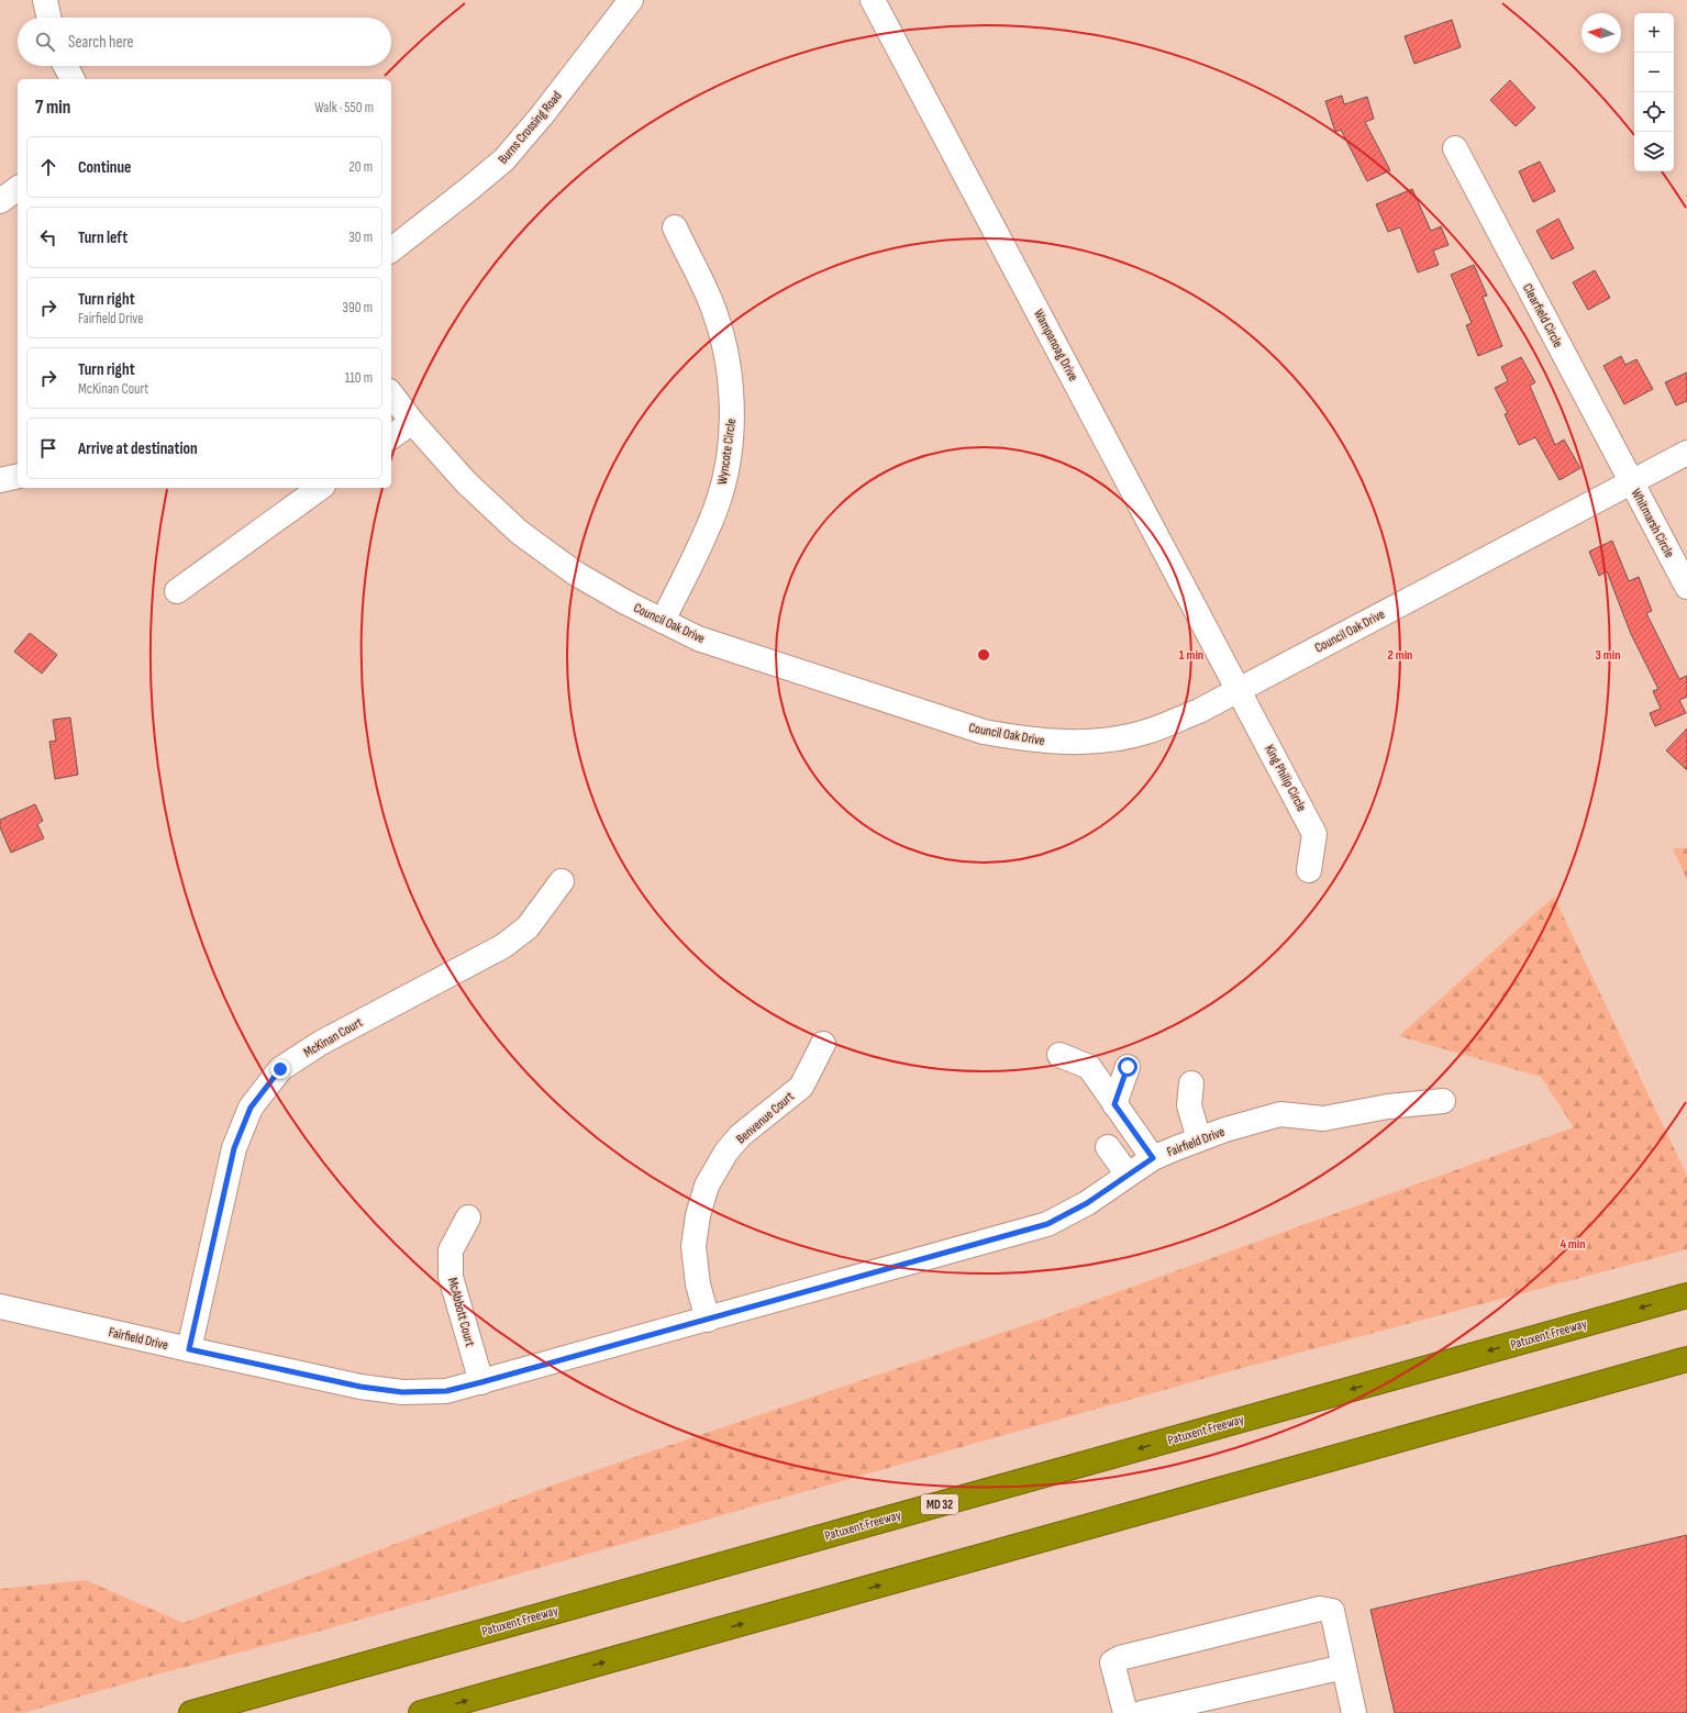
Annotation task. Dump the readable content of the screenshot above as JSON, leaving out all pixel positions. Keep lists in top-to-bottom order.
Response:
{
  "streets": {
    "highway": ["Patuxent Freeway", "MD 32"],
    "street": [
      "Burns Crossing Road",
      "Clearfield Circle",
      "Wampanoag Drive",
      "Wyncote Circle",
      "Whitmarsh Circle",
      "Council Oak Drive",
      "King Philip Circle",
      "McKinan Court",
      "Benvenue Court",
      "Fairfield Drive",
      "McAbbott Court"
    ]
  },
  "crossings": [
    ["Clearfield Circle", "Whitmarsh Circle"],
    ["Clearfield Circle", "Council Oak Drive"],
    ["Wampanoag Drive", "Council Oak Drive"],
    ["Wampanoag Drive", "King Philip Circle"],
    ["Wyncote Circle", "Council Oak Drive"],
    ["Whitmarsh Circle", "Council Oak Drive"],
    ["Council Oak Drive", "King Philip Circle"],
    ["McKinan Court", "Fairfield Drive"],
    ["Benvenue Court", "Fairfield Drive"],
    ["Fairfield Drive", "McAbbott Court"]
  ],
  "north": "left",
  "page": {
    "map_buttons": ["+", "−"],
    "search": "Search here",
    "heading": ["7 min", "Walk · 550 m"],
    "list": [
      ["Continue", "20 m"],
      ["Turn left", "30 m"],
      ["Turn right", "Fairfield Drive", "390 m"],
      ["Turn right", "McKinan Court", "110 m"],
      "Arrive at destination"
    ]
  },
  "rings": [
    "1 min",
    "2 min",
    "3 min",
    "4 min"
  ]
}
